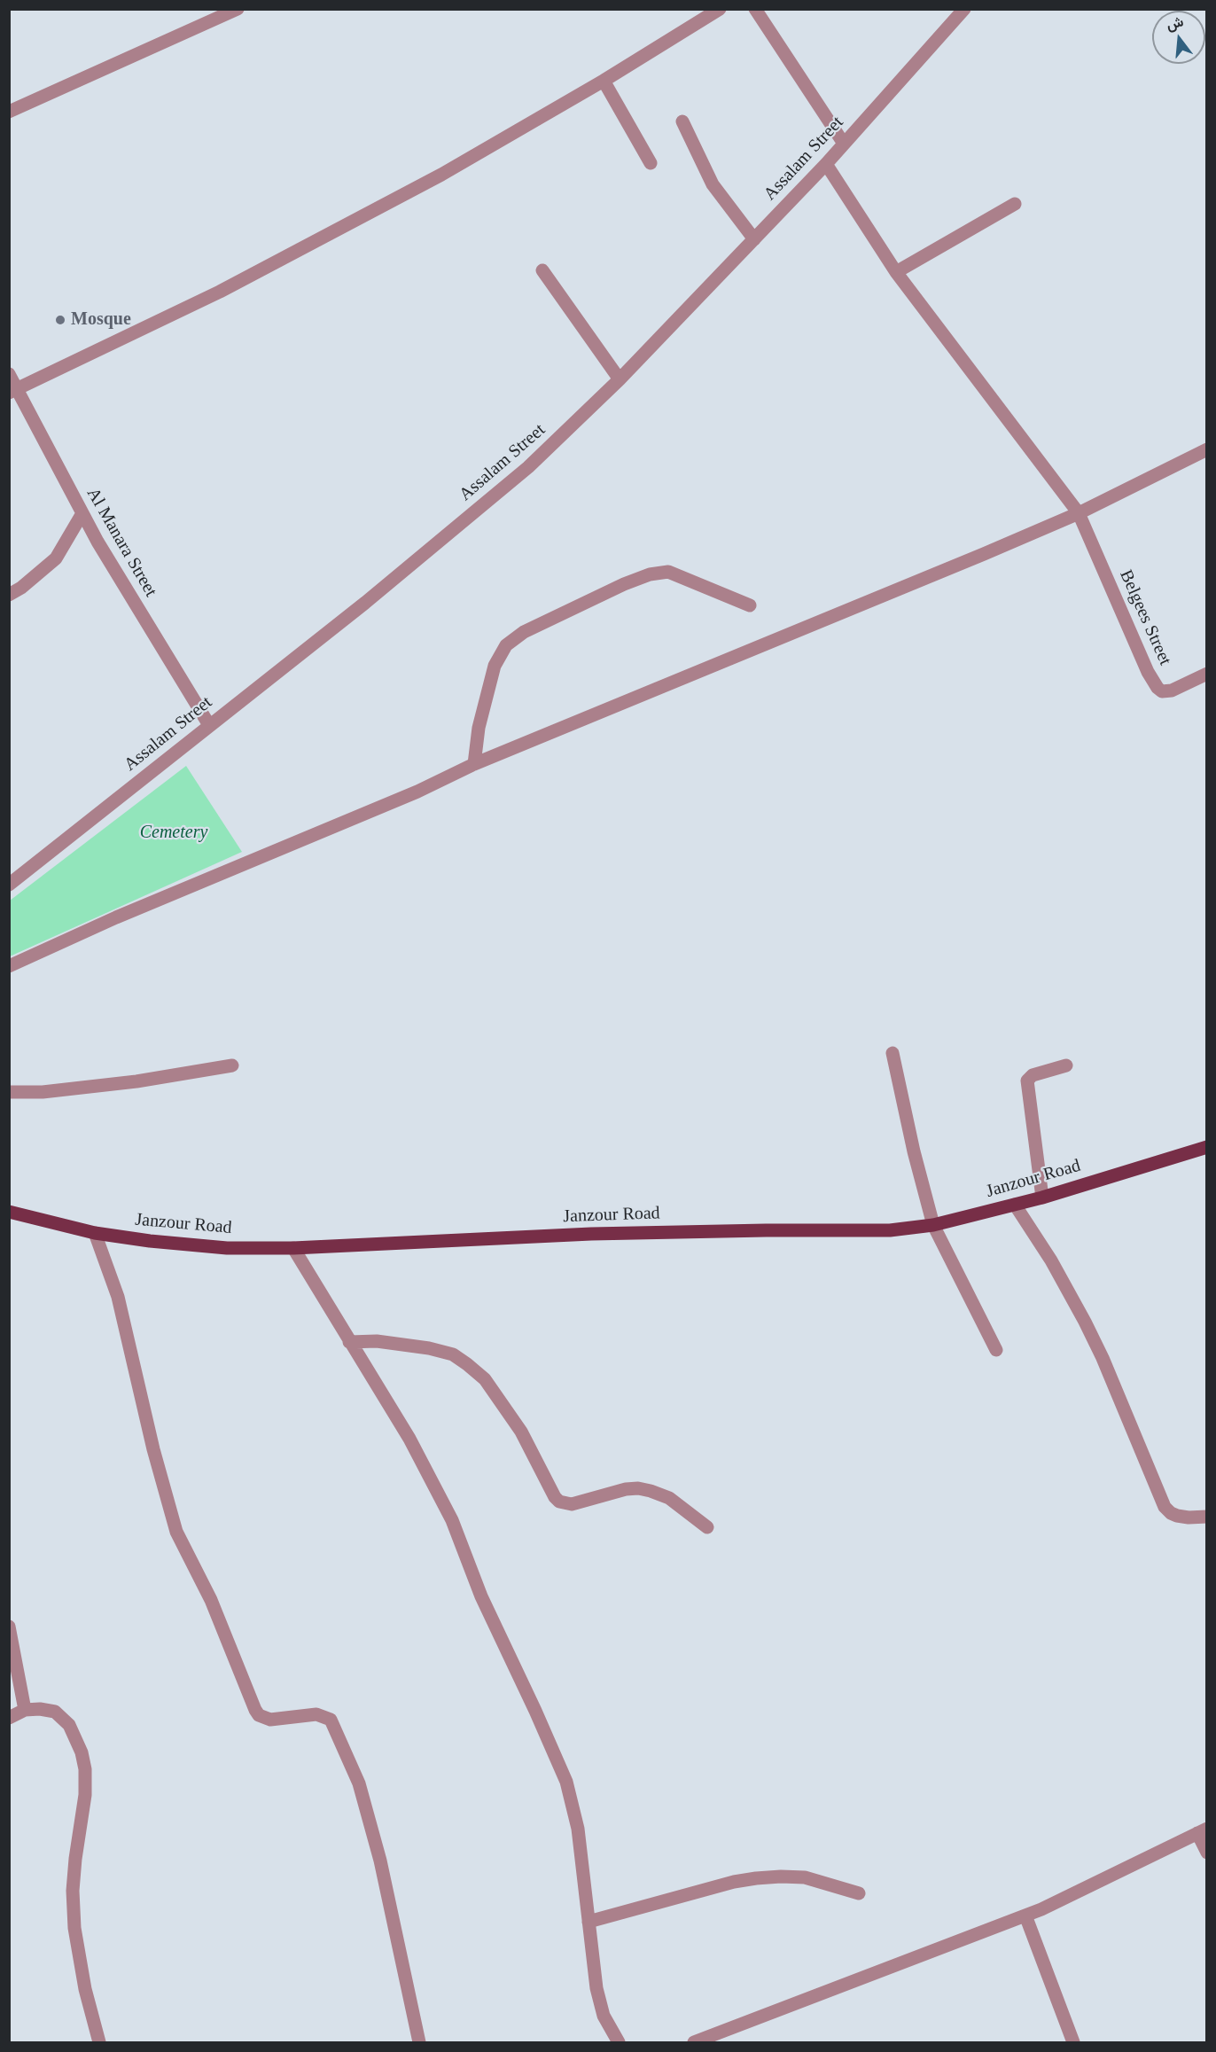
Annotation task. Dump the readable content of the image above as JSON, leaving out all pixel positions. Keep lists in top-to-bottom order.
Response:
{
  "streets": {
    "main road": ["Janzour Road"],
    "street": ["Assalam Street", "Al Manara Street", "Belgees Street"]
  },
  "crossings": [
    ["Assalam Street", "Al Manara Street"]
  ],
  "parks": ["Cemetery"],
  "places": ["Mosque"],
  "north": "top"
}
